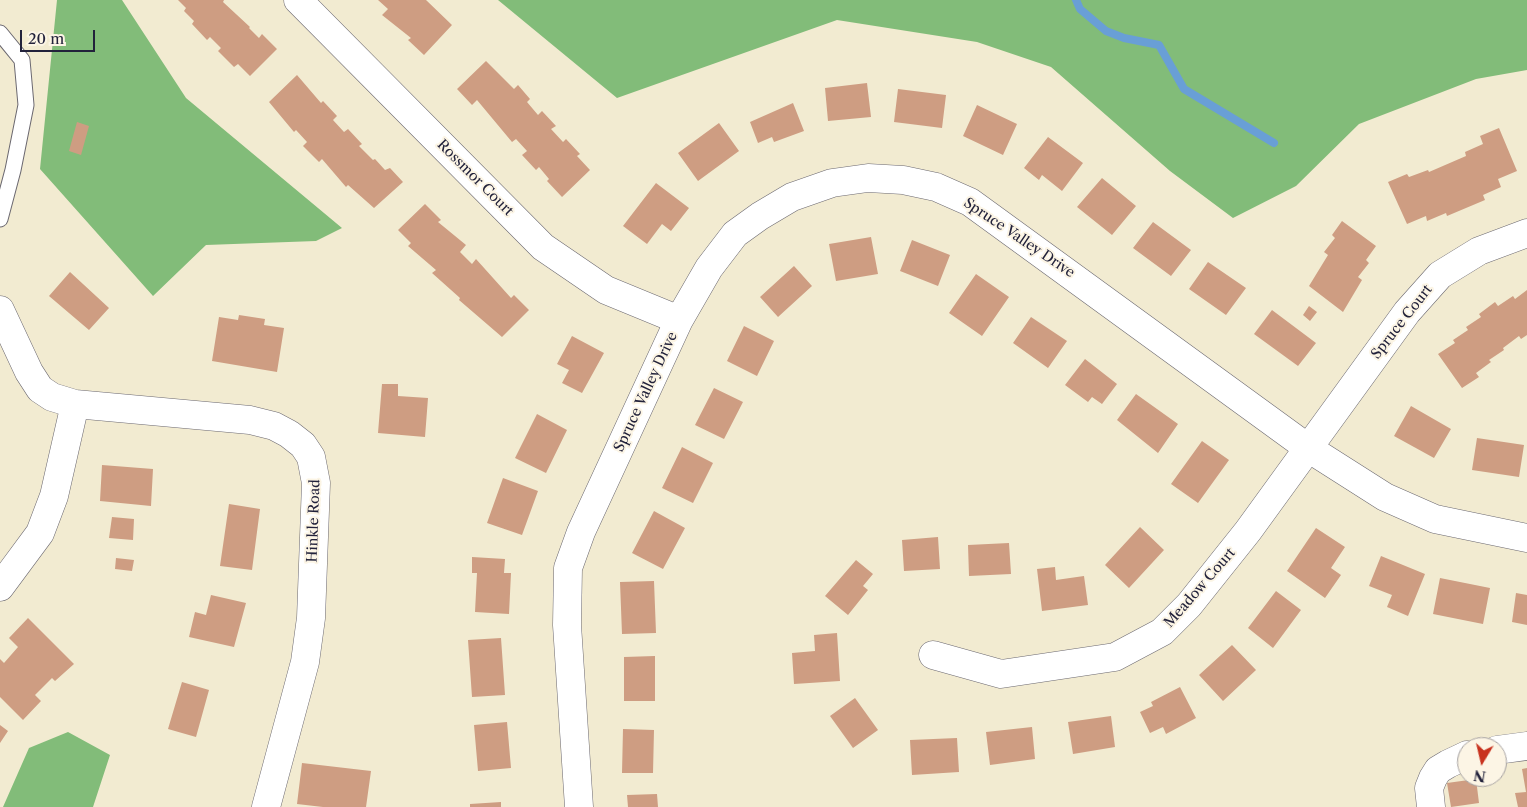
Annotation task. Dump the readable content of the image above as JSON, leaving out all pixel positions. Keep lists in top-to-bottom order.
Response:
{
  "streets": {
    "street": [
      "Rossmor Court",
      "Spruce Valley Drive",
      "Spruce Court",
      "Hinkle Road",
      "Meadow Court"
    ]
  },
  "crossings": [
    ["Rossmor Court", "Spruce Valley Drive"],
    ["Spruce Valley Drive", "Spruce Court"],
    ["Spruce Valley Drive", "Meadow Court"],
    ["Spruce Court", "Meadow Court"]
  ],
  "scale_bar": "20 m",
  "north": "bottom"
}
